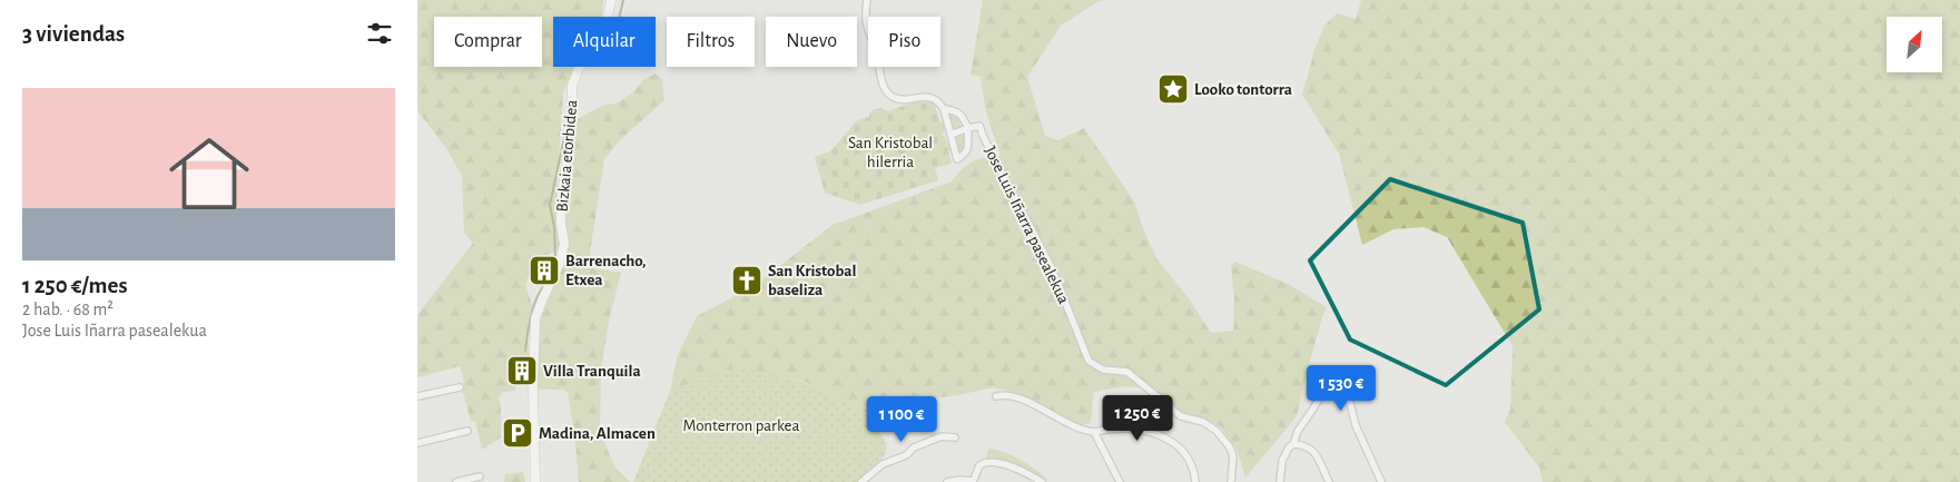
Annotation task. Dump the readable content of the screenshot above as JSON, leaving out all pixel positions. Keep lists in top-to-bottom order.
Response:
{
  "streets": {
    "street": ["Bizkaia etorbidea", "Jose Luis Iñarra pasealekua"]
  },
  "parks": ["San Kristobal hilerria", "Monterron parkea"],
  "places": {
    "place": ["Looko tontorra"],
    "building": ["Barrenacho, Etxea", "Villa Tranquila"],
    "church": ["San Kristobal baseliza"],
    "parking": ["Madina, Almacen"]
  },
  "north": "top right",
  "page": {
    "heading": "3 viviendas",
    "chip": [
      "Comprar",
      "Alquilar",
      "Filtros",
      "Nuevo",
      "Piso"
    ],
    "list": [
      {
        "name": "1 250 €/mes",
        "note": "2 hab. · 68 m² · Jose Luis Iñarra pasealekua"
      }
    ],
    "price": ["1 530 €", "1 250 €", "1 100 €"]
  }
}
